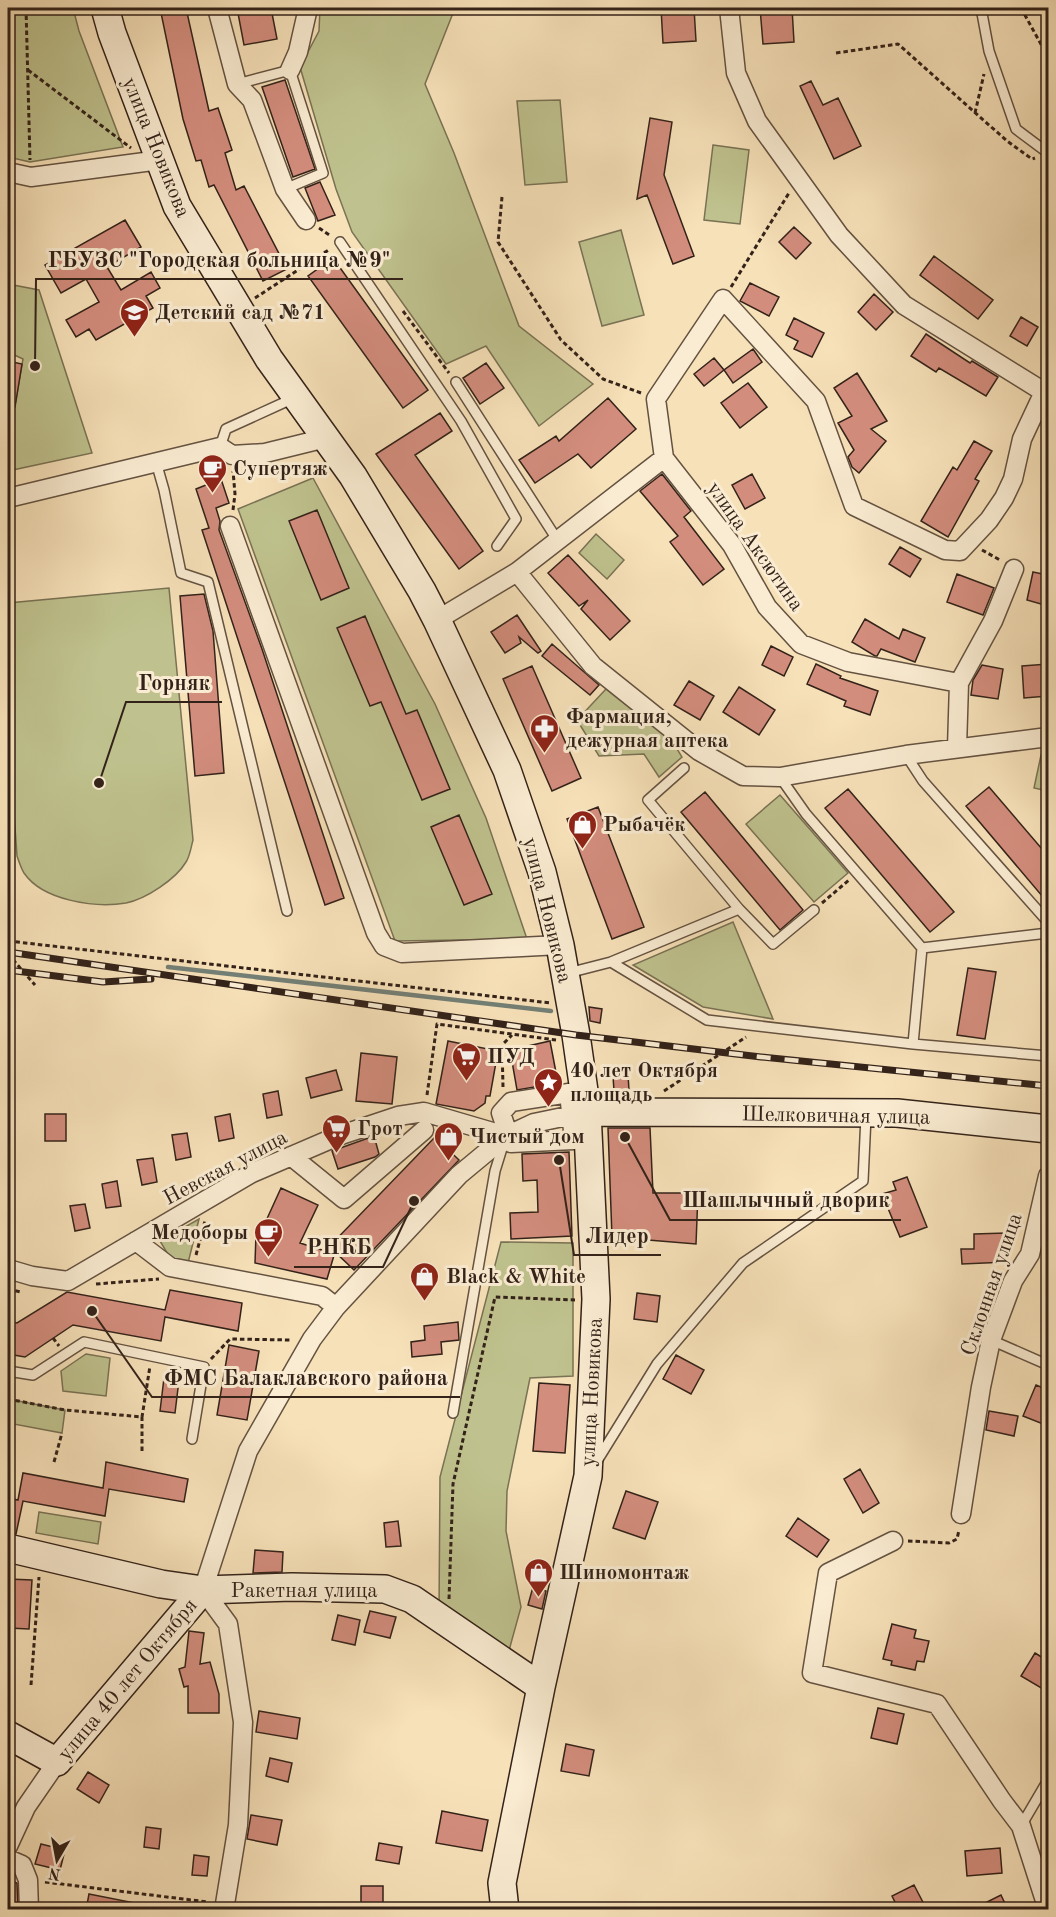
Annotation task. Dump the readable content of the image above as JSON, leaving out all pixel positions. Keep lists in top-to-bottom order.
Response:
{
  "streets": {
    "main road": [
      "улица Новикова",
      "Шелковичная улица",
      "Ракетная улица",
      "улица 40 лет Октября"
    ],
    "street": ["улица Аксютина", "Невская улица", "Склонная улица"]
  },
  "crossings": [
    ["улица Новикова", "Шелковичная улица"],
    ["улица Новикова", "Ракетная улица"],
    ["Невская улица", "улица 40 лет Октября"],
    ["Ракетная улица", "улица 40 лет Октября"]
  ],
  "places": {
    "school or university": ["Детский сад №71"],
    "other": [
      "ГБУЗС \"Городская больница №9\"",
      "Горняк",
      "Шашлычный дворик",
      "Лидер",
      "РНКБ",
      "ФМС Балаклавского района"
    ],
    "cafe": ["Супертяж", "Медоборы"],
    "pharmacy": ["Фармация, дежурная аптека"],
    "shop": [
      "Рыбачёк",
      "Чистый дом",
      "Black & White",
      "Шиномонтаж"
    ],
    "supermarket": ["ПУД", "Грот"],
    "place": ["40 лет Октября площадь"]
  },
  "north": "bottom"
}
